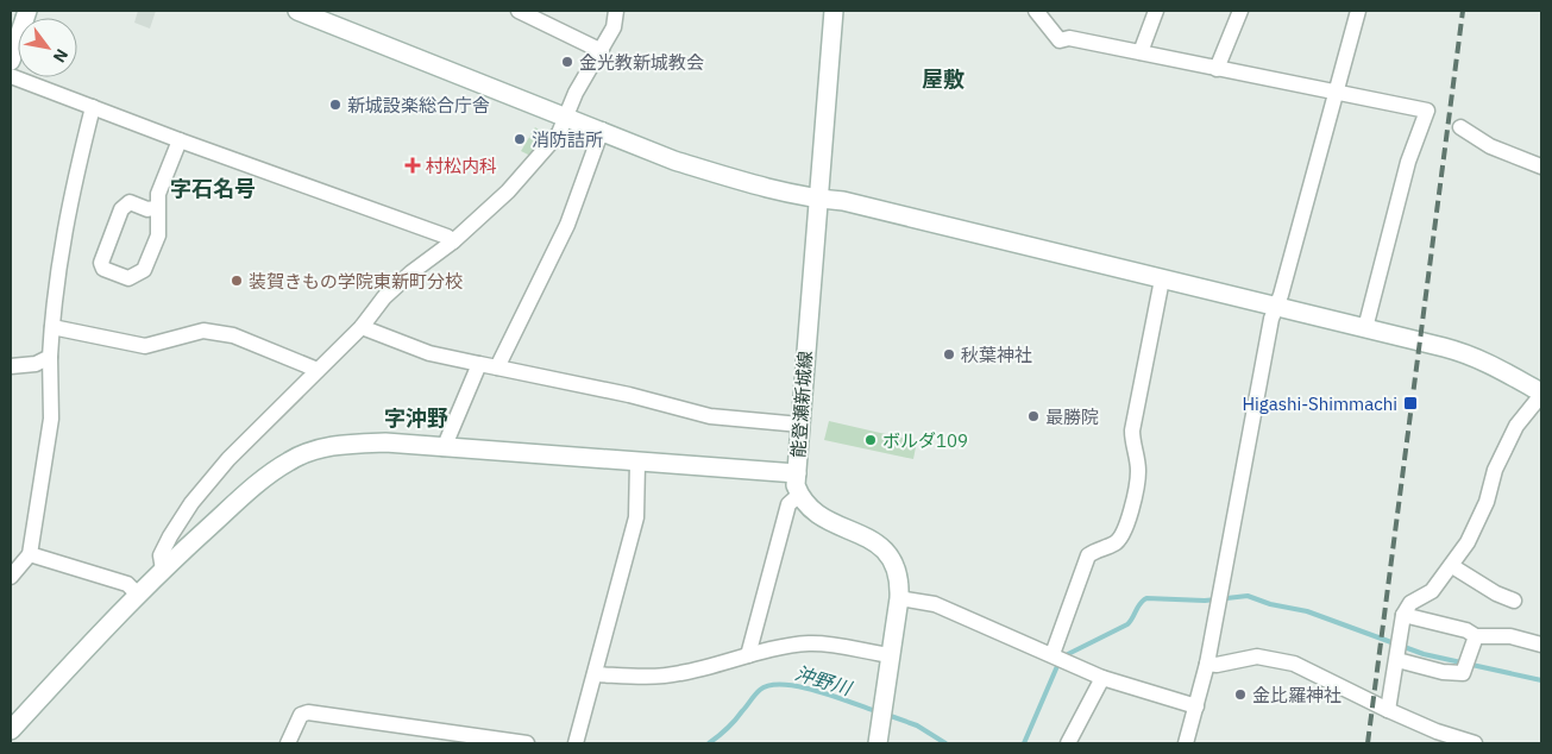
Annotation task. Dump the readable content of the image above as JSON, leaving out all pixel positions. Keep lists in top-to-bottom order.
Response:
{
  "streets": {
    "street": ["能登瀬新城線"]
  },
  "districts": ["屋敷", "字石名号", "字沖野"],
  "water": ["沖野川"],
  "places": {
    "other": [
      "金光教新城教会",
      "新城設楽総合庁舎",
      "消防詰所",
      "装賀きもの学院東新町分校",
      "秋葉神社",
      "最勝院",
      "ボルダ109",
      "金比羅神社"
    ],
    "health": ["村松内科"],
    "transit": ["Higashi-Shimmachi"]
  },
  "north": "bottom right"
}
